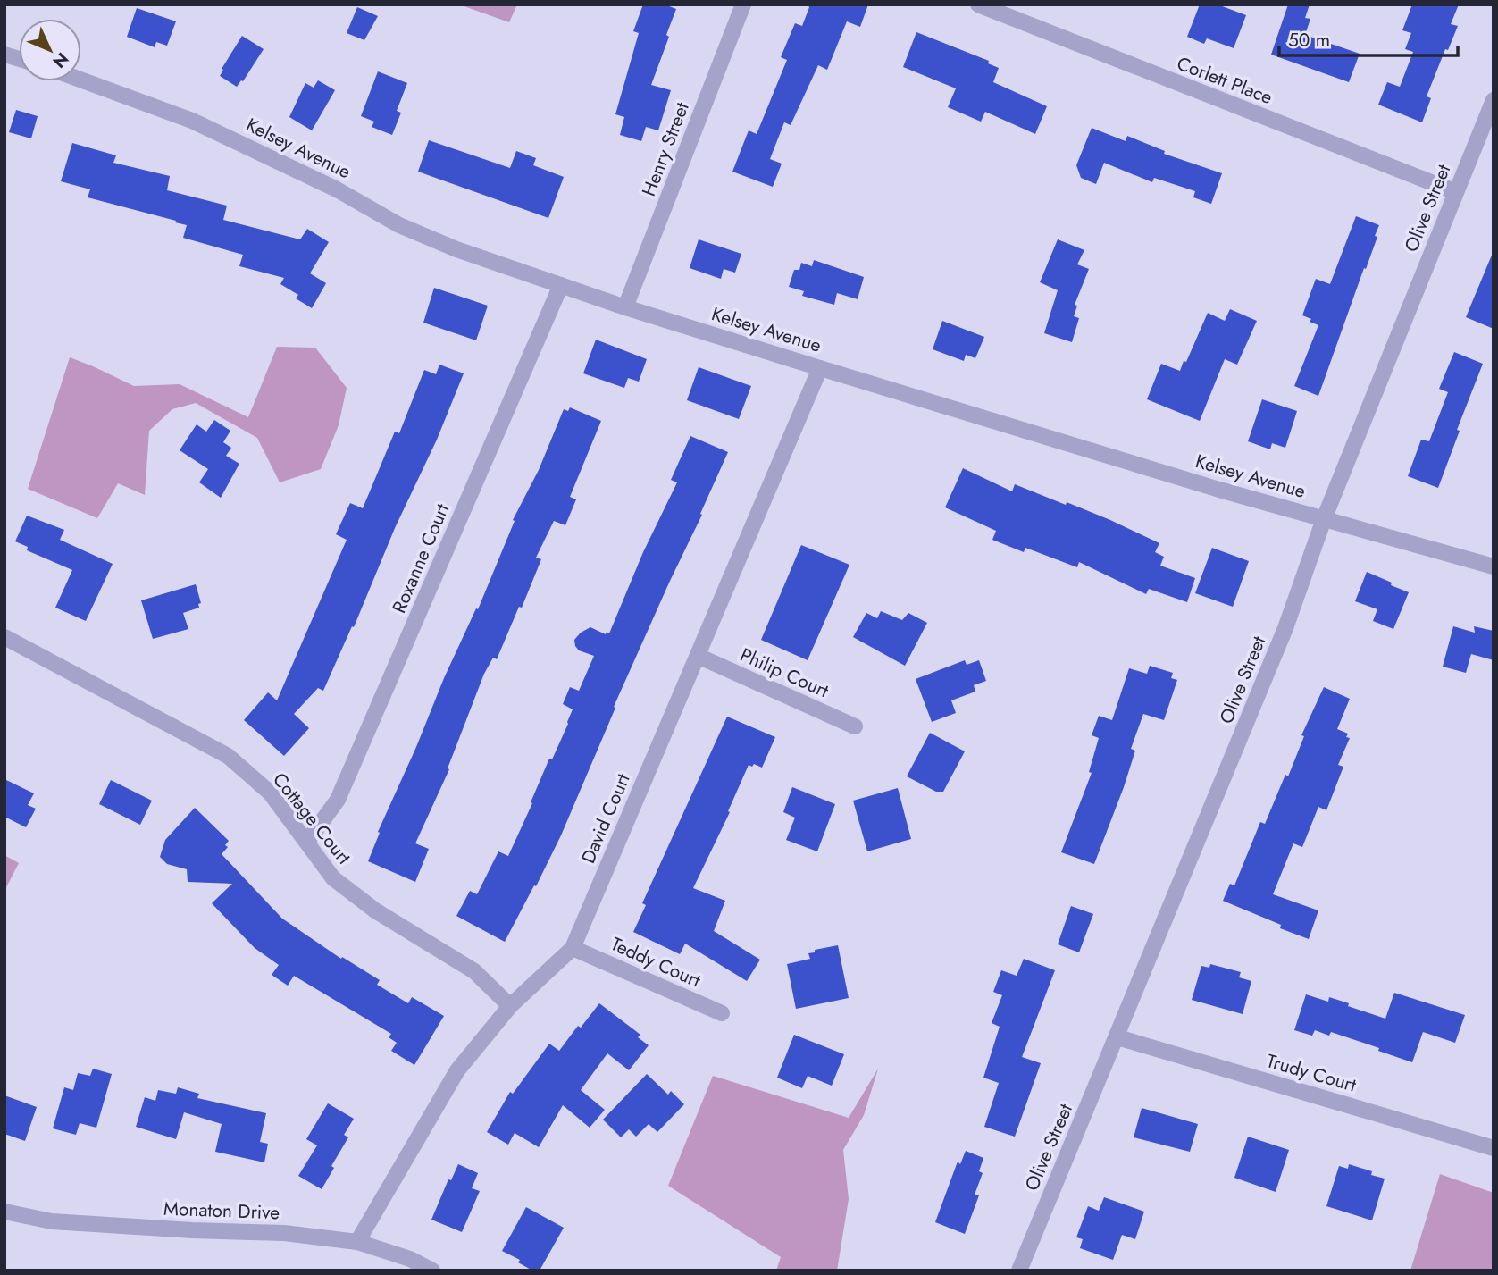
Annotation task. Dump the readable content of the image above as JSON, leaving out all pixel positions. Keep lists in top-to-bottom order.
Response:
{
  "streets": {
    "street": [
      "Corlett Place",
      "Kelsey Avenue",
      "Henry Street",
      "Olive Street",
      "Roxanne Court",
      "Philip Court",
      "Cottage Court",
      "David Court",
      "Teddy Court",
      "Trudy Court",
      "Monaton Drive"
    ]
  },
  "crossings": [
    ["Corlett Place", "Olive Street"],
    ["Kelsey Avenue", "Henry Street"],
    ["Kelsey Avenue", "Olive Street"],
    ["Kelsey Avenue", "Roxanne Court"],
    ["Kelsey Avenue", "David Court"],
    ["Olive Street", "Trudy Court"],
    ["Roxanne Court", "Cottage Court"],
    ["Philip Court", "David Court"],
    ["Cottage Court", "David Court"],
    ["David Court", "Teddy Court"],
    ["David Court", "Monaton Drive"]
  ],
  "scale_bar": "50 m",
  "north": "bottom right"
}
